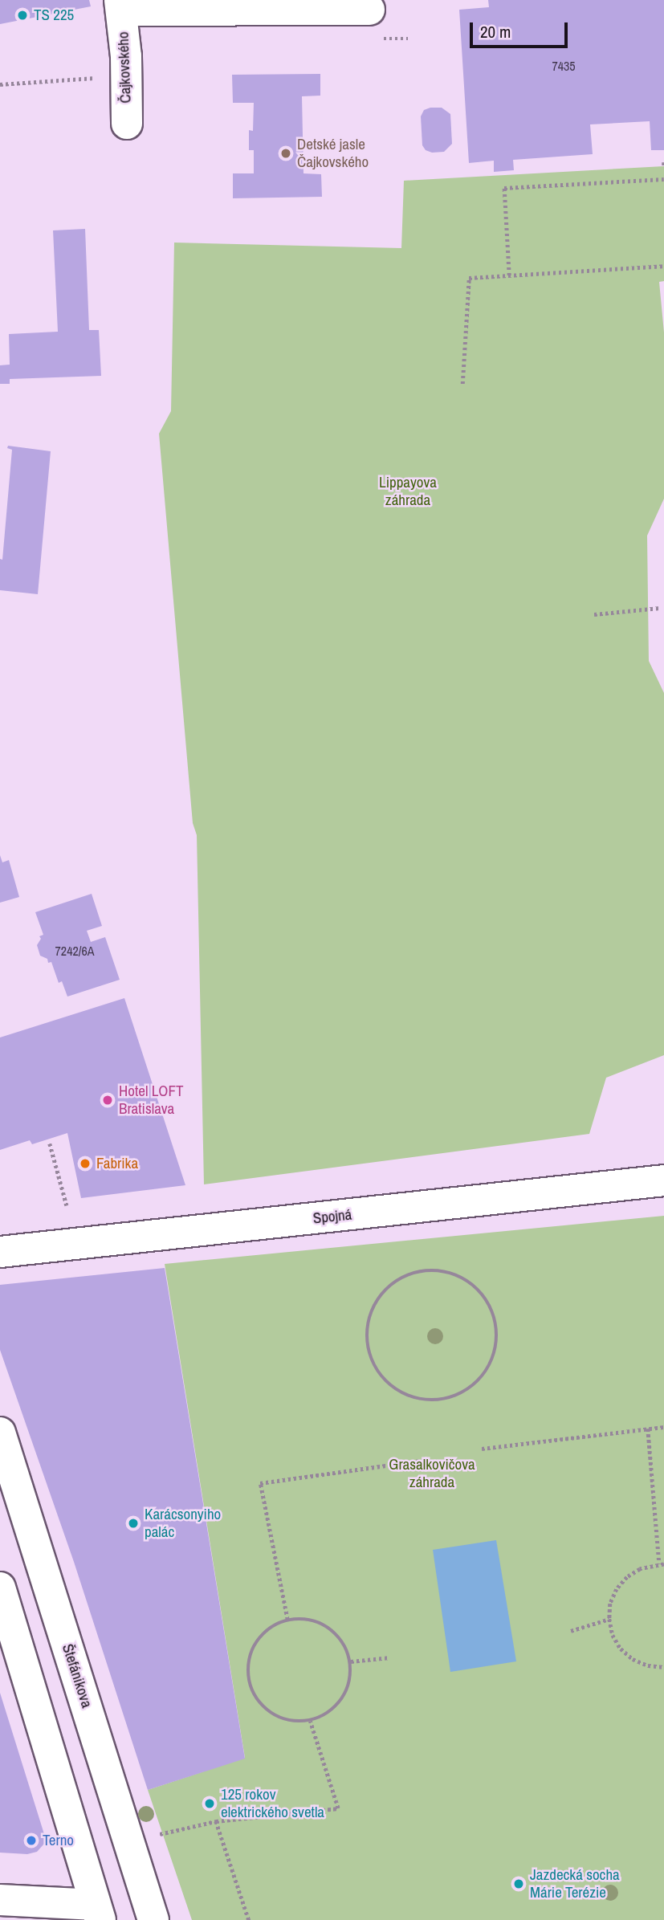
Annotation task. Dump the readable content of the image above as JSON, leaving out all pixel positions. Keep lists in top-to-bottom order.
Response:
{
  "streets": {
    "street": ["Čajkovského", "Spojná", "Štefánikova"]
  },
  "parks": ["Lippayova záhrada", "Grasalkovičova záhrada"],
  "places": [
    "TS 225",
    "Detské jasle Čajkovského",
    "Hotel LOFT Bratislava",
    "Fabrika",
    "Karácsonyiho palác",
    "125 rokov elektrického svetla",
    "Terno",
    "Jazdecká socha Márie Terézie"
  ],
  "house_numbers": ["7435", "7242/6A"],
  "scale_bar": "20 m"
}
